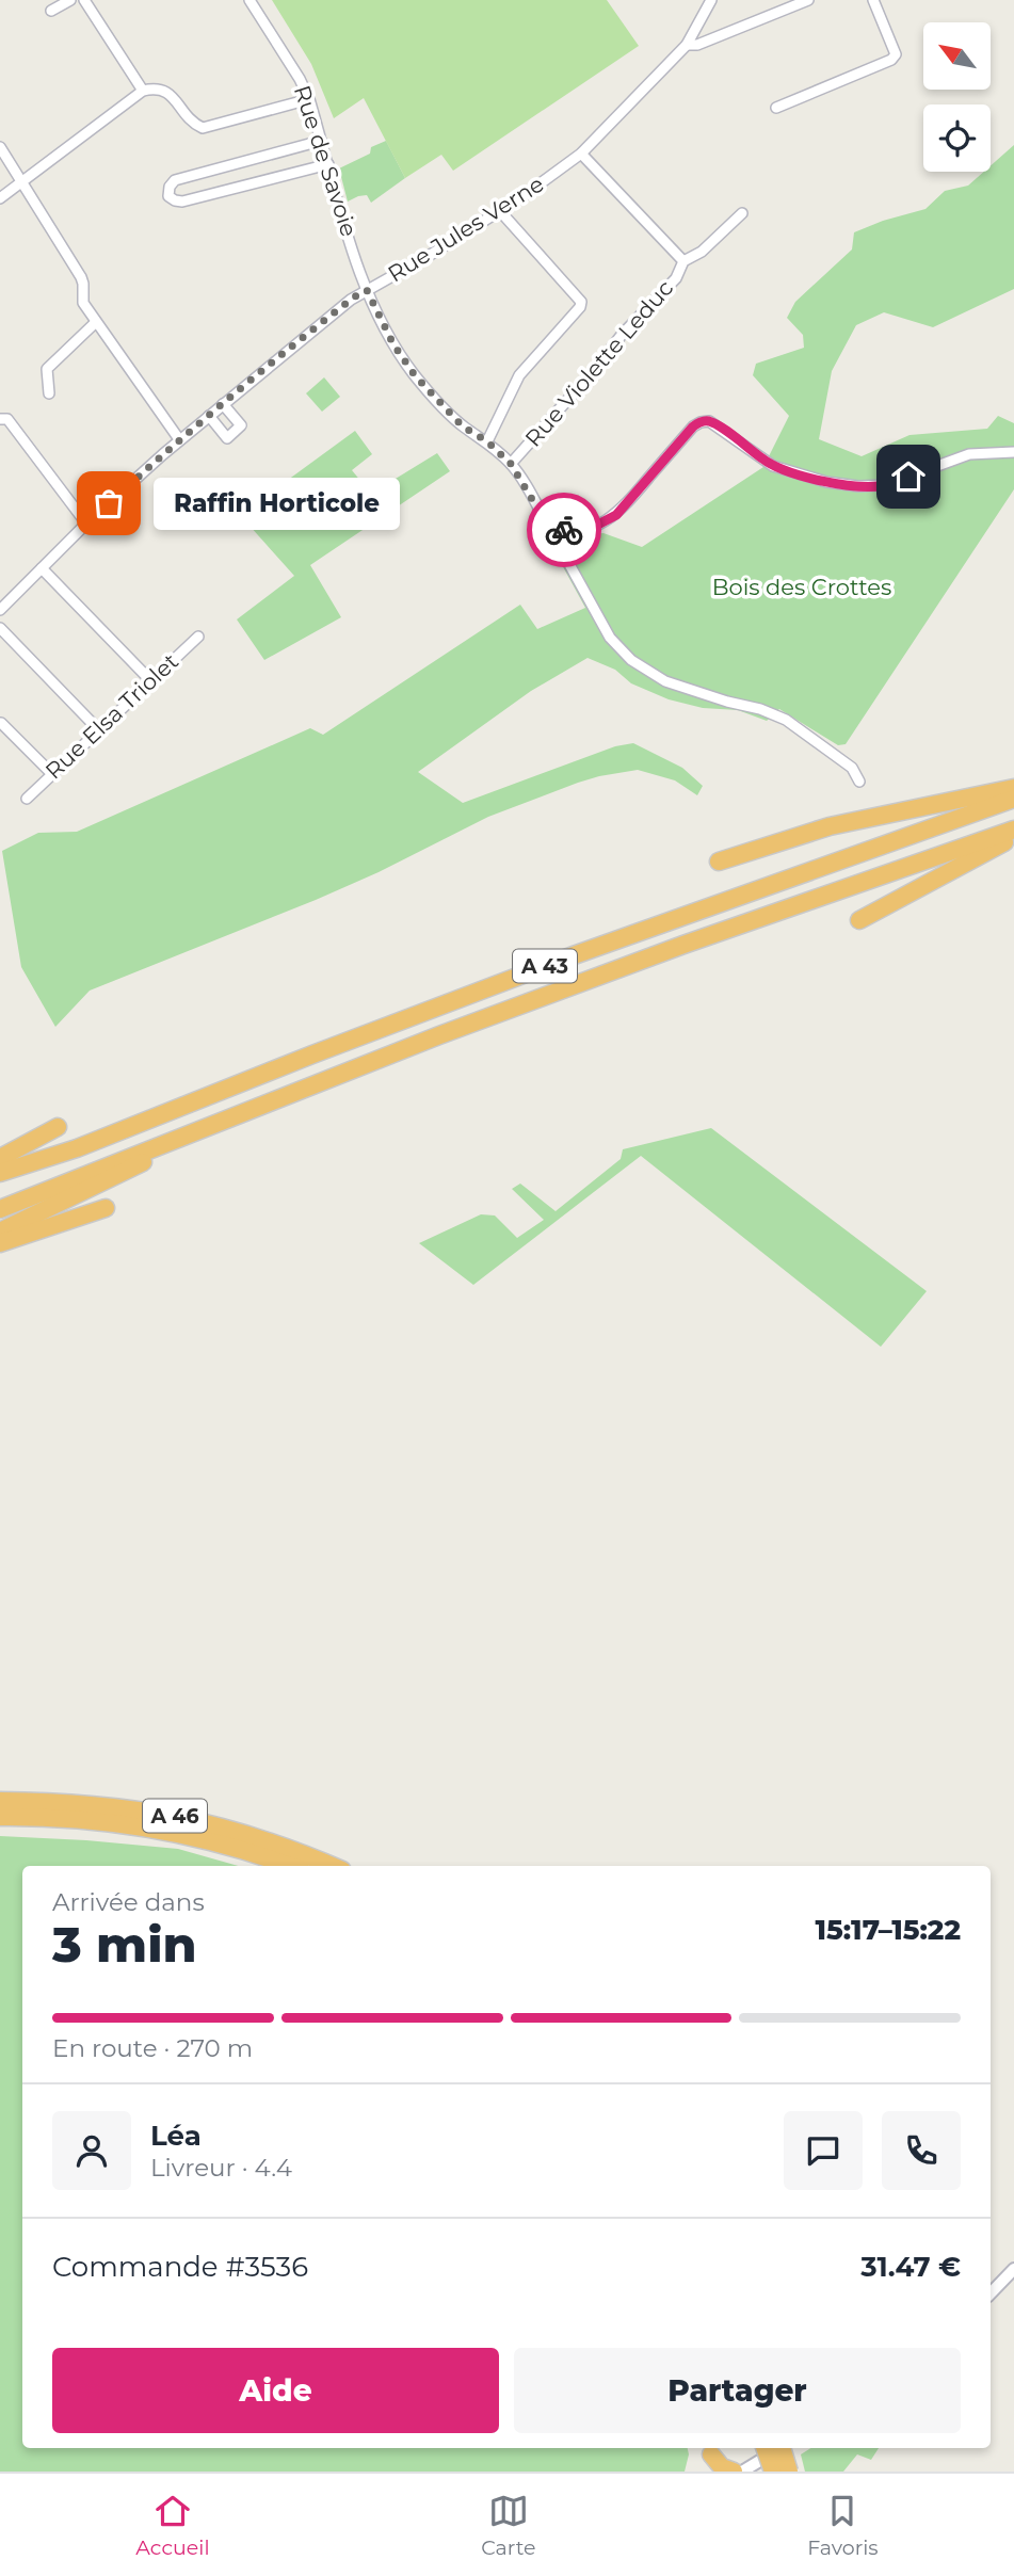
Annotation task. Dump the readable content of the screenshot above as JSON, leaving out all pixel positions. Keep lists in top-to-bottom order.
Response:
{
  "streets": {
    "highway": ["A 43", "A 46"],
    "street": [
      "Rue de Savoie",
      "Rue Jules Verne",
      "Rue Violette Leduc",
      "Rue Elsa Triolet"
    ]
  },
  "crossings": [
    ["Rue de Savoie", "Rue Jules Verne"],
    ["Rue de Savoie", "Rue Violette Leduc"],
    ["Rue Jules Verne", "Rue Violette Leduc"]
  ],
  "parks": ["Bois des Crottes"],
  "places": ["Raffin Horticole"],
  "north": "top left",
  "page": {
    "bubble": "Raffin Horticole",
    "heading": ["3 min", "Arrivée dans", "15:17–15:22"],
    "panel": [
      "Léa",
      "Livreur · 4.4",
      "Commande #3536",
      "31.47 €"
    ],
    "bar": "En route · 270 m",
    "buttons": ["Aide", "Partager"],
    "tabs": ["Accueil", "Carte", "Favoris"]
  }
}
